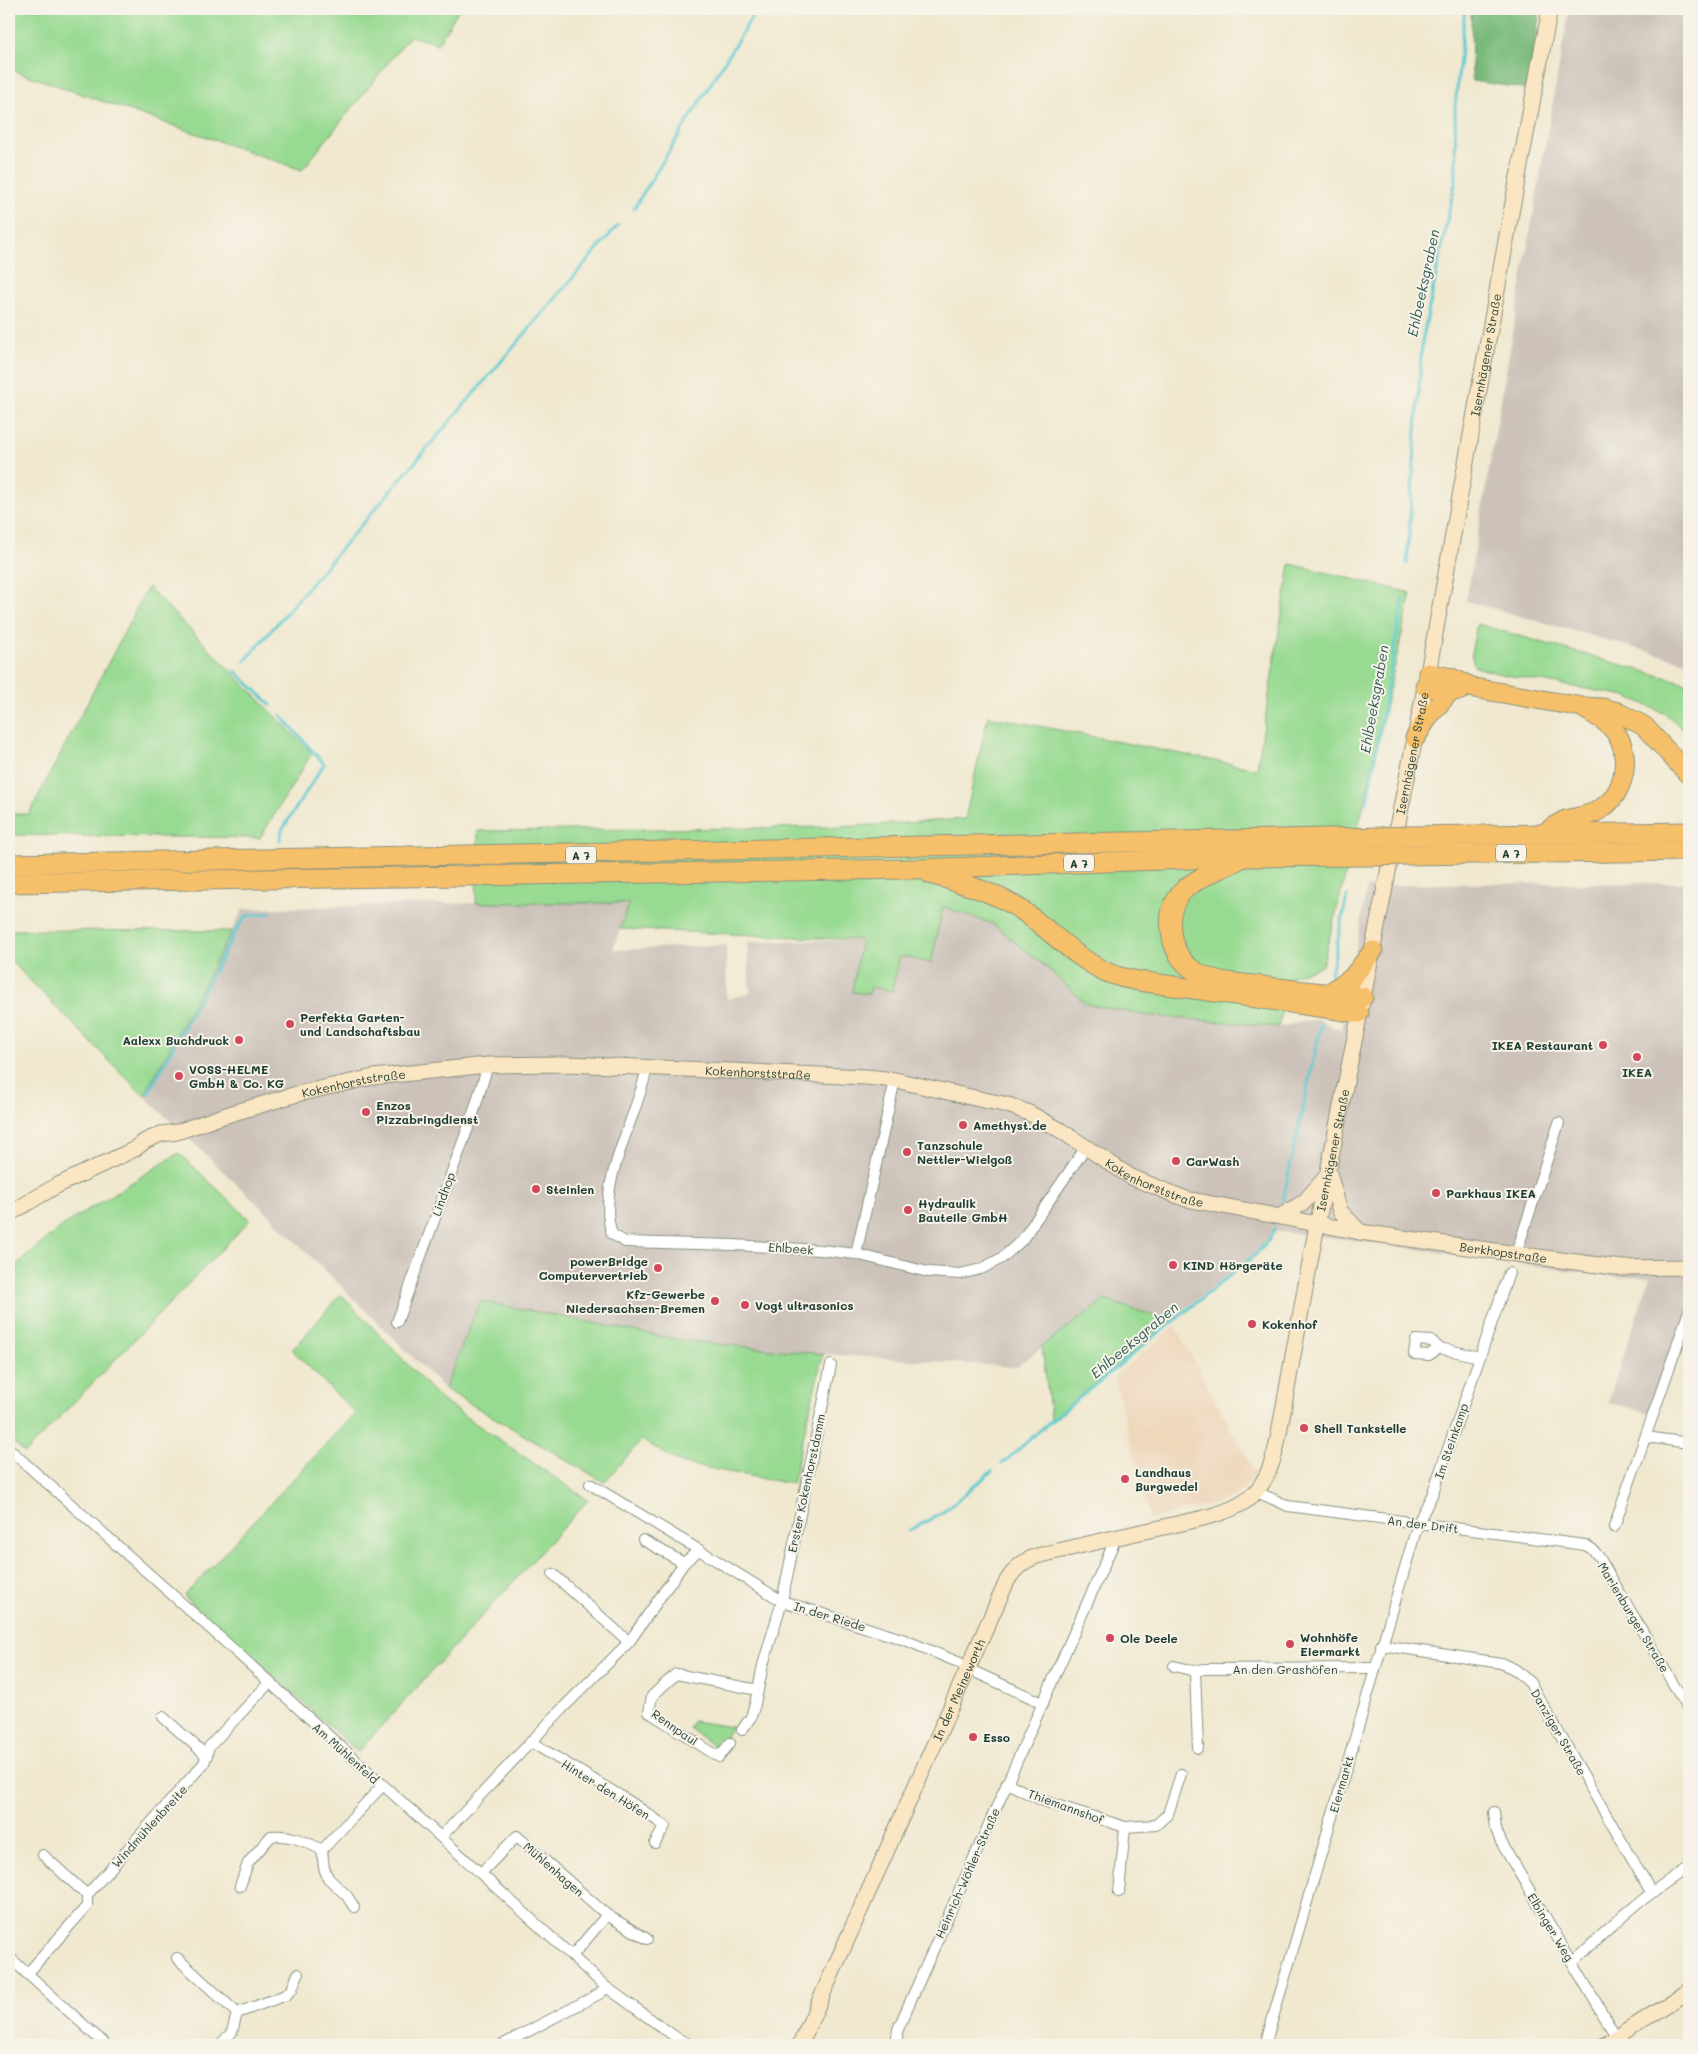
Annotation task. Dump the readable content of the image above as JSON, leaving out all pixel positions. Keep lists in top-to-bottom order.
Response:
{
  "streets": {
    "highway": ["A 7"],
    "main road": [
      "Isernhägener Straße",
      "Kokenhorststraße",
      "Berkhopstraße",
      "In der Meineworth"
    ],
    "street": [
      "Lindhop",
      "Ehlbeek",
      "Im Steinkamp",
      "Erster Kokenhorstdamm",
      "An der Drift",
      "In der Riede",
      "Marienburger Straße",
      "An den Grashöfen",
      "Rennpaul",
      "Danziger Straße",
      "Am Mühlenfeld",
      "Eiermarkt",
      "Hinter den Höfen",
      "Thiemannshof",
      "Windmühlenbreite",
      "Mühlenhagen",
      "Heinrich-Wöhler-Straße",
      "Elbinger Weg"
    ]
  },
  "crossings": [
    ["Isernhägener Straße", "Kokenhorststraße"],
    ["Isernhägener Straße", "Berkhopstraße"],
    ["Isernhägener Straße", "An der Drift"],
    ["Isernhägener Straße", "In der Meineworth"],
    ["Kokenhorststraße", "Lindhop"],
    ["Kokenhorststraße", "Ehlbeek"],
    ["Kokenhorststraße", "Berkhopstraße"],
    ["Im Steinkamp", "An der Drift"],
    ["Im Steinkamp", "Eiermarkt"],
    ["Erster Kokenhorstdamm", "In der Riede"],
    ["An der Drift", "Marienburger Straße"],
    ["An der Drift", "In der Meineworth"],
    ["An der Drift", "Eiermarkt"],
    ["In der Riede", "In der Meineworth"],
    ["An den Grashöfen", "Eiermarkt"],
    ["In der Meineworth", "Heinrich-Wöhler-Straße"],
    ["Danziger Straße", "Eiermarkt"],
    ["Am Mühlenfeld", "Windmühlenbreite"],
    ["Am Mühlenfeld", "Mühlenhagen"],
    ["Thiemannshof", "Heinrich-Wöhler-Straße"]
  ],
  "water": ["Ehlbeeksgraben"],
  "places": [
    "Perfekta Garten- und Landschaftsbau",
    "Aalexx Buchdruck",
    "IKEA Restaurant",
    "IKEA",
    "VOSS-HELME GmbH & Co. KG",
    "Enzos Pizzabringdienst",
    "Amethyst.de",
    "Tanzschule Nettler-Wielgoß",
    "CarWash",
    "Steinlen",
    "Parkhaus IKEA",
    "Hydraulik Bauteile GmbH",
    "KIND Hörgeräte",
    "powerBridge Computervertrieb",
    "Kfz-Gewerbe Niedersachsen-Bremen",
    "Vogt ultrasonics",
    "Kokenhof",
    "Shell Tankstelle",
    "Landhaus Burgwedel",
    "Ole Deele",
    "Wohnhöfe Eiermarkt",
    "Esso"
  ]
}
